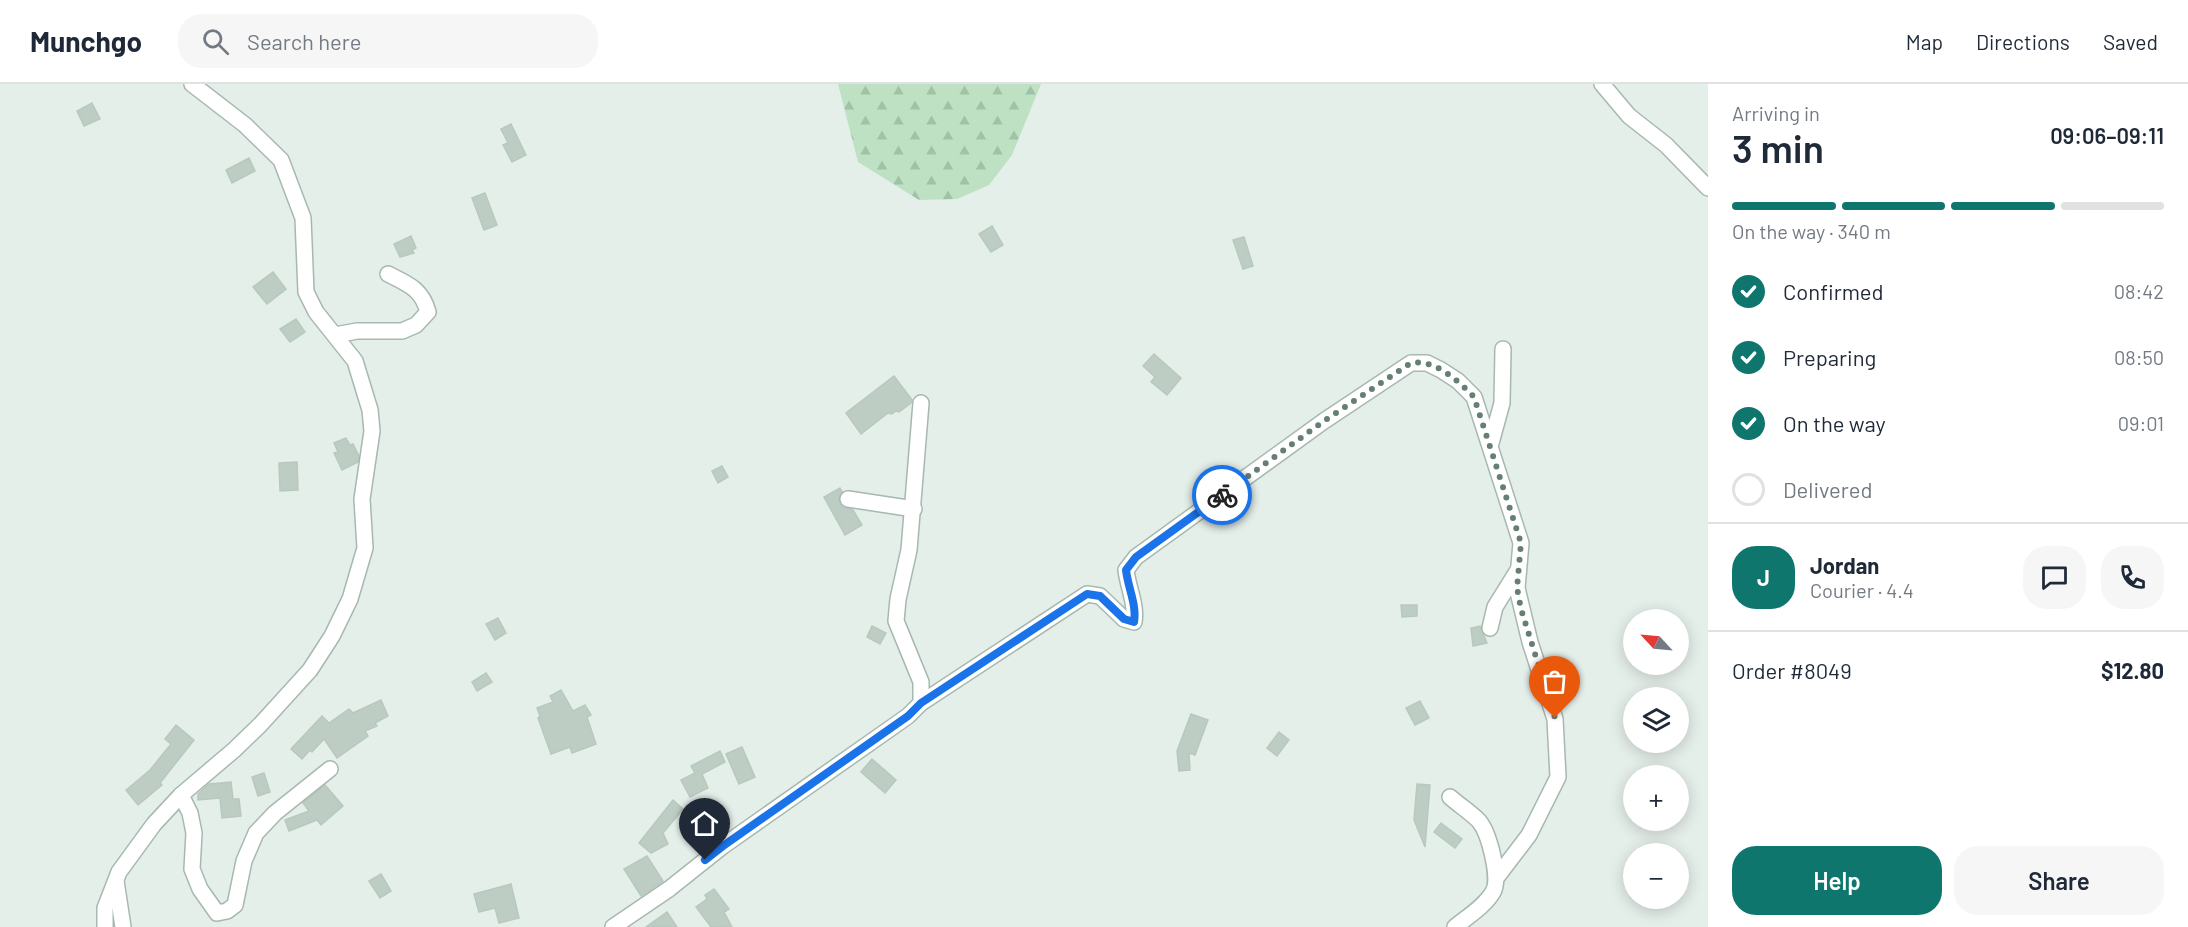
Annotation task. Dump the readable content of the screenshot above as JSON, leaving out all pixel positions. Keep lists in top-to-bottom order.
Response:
{
  "north": "top left",
  "page": {
    "header": "Munchgo",
    "search": "Search here",
    "nav": ["Map", "Directions", "Saved"],
    "heading": ["3 min", "Arriving in", "09:06–09:11"],
    "panel": [
      "Jordan",
      "Courier · 4.4",
      "Order #8049",
      "$12.80"
    ],
    "bar": "On the way · 340 m",
    "list": [
      ["Confirmed", "08:42"],
      ["Preparing", "08:50"],
      ["On the way", "09:01"],
      "Delivered"
    ],
    "round": "J",
    "map_buttons": ["+", "−"],
    "buttons": ["Help", "Share"]
  }
}
